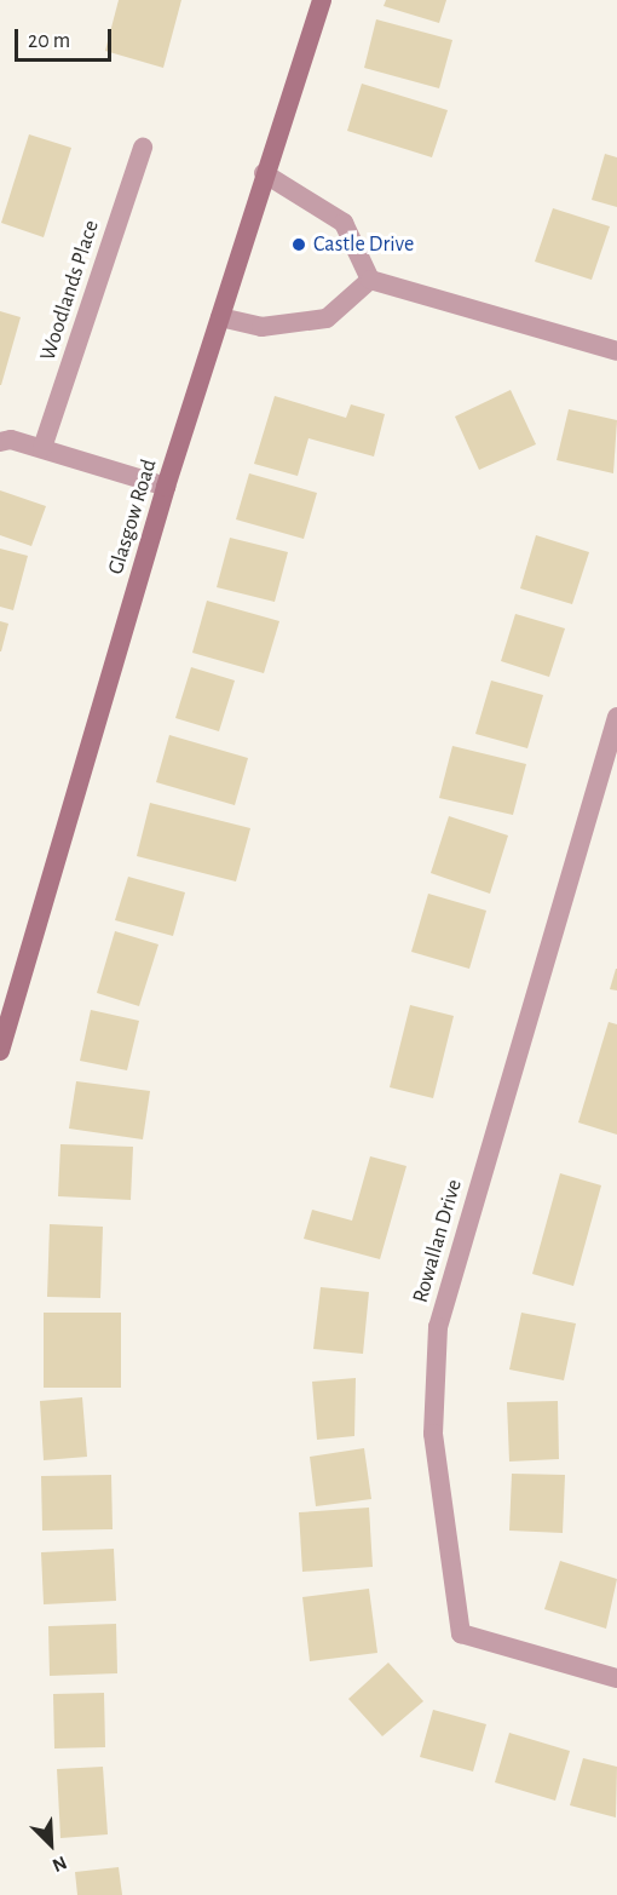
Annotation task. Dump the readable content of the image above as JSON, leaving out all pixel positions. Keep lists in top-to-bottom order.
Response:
{
  "streets": {
    "main road": ["Glasgow Road"],
    "street": ["Woodlands Place", "Rowallan Drive"]
  },
  "places": ["Castle Drive"],
  "scale_bar": "20 m",
  "north": "bottom right"
}
